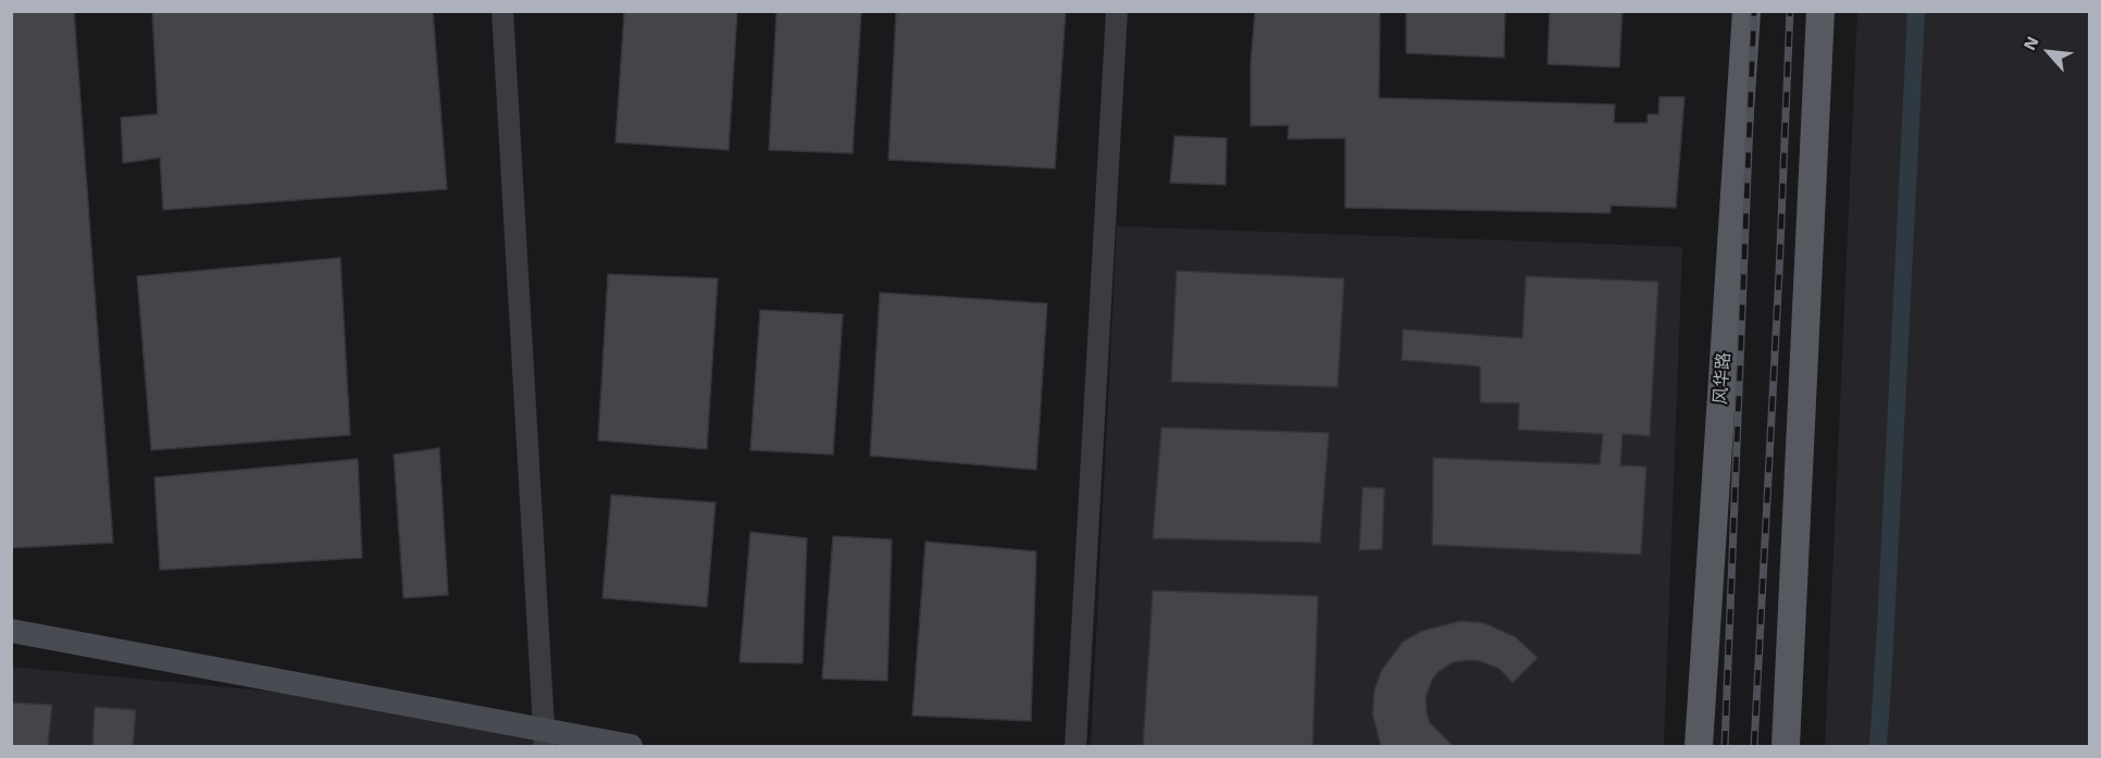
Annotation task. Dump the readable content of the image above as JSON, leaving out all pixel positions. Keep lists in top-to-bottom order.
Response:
{
  "streets": {
    "main road": ["风华路"]
  },
  "north": "top left"
}
